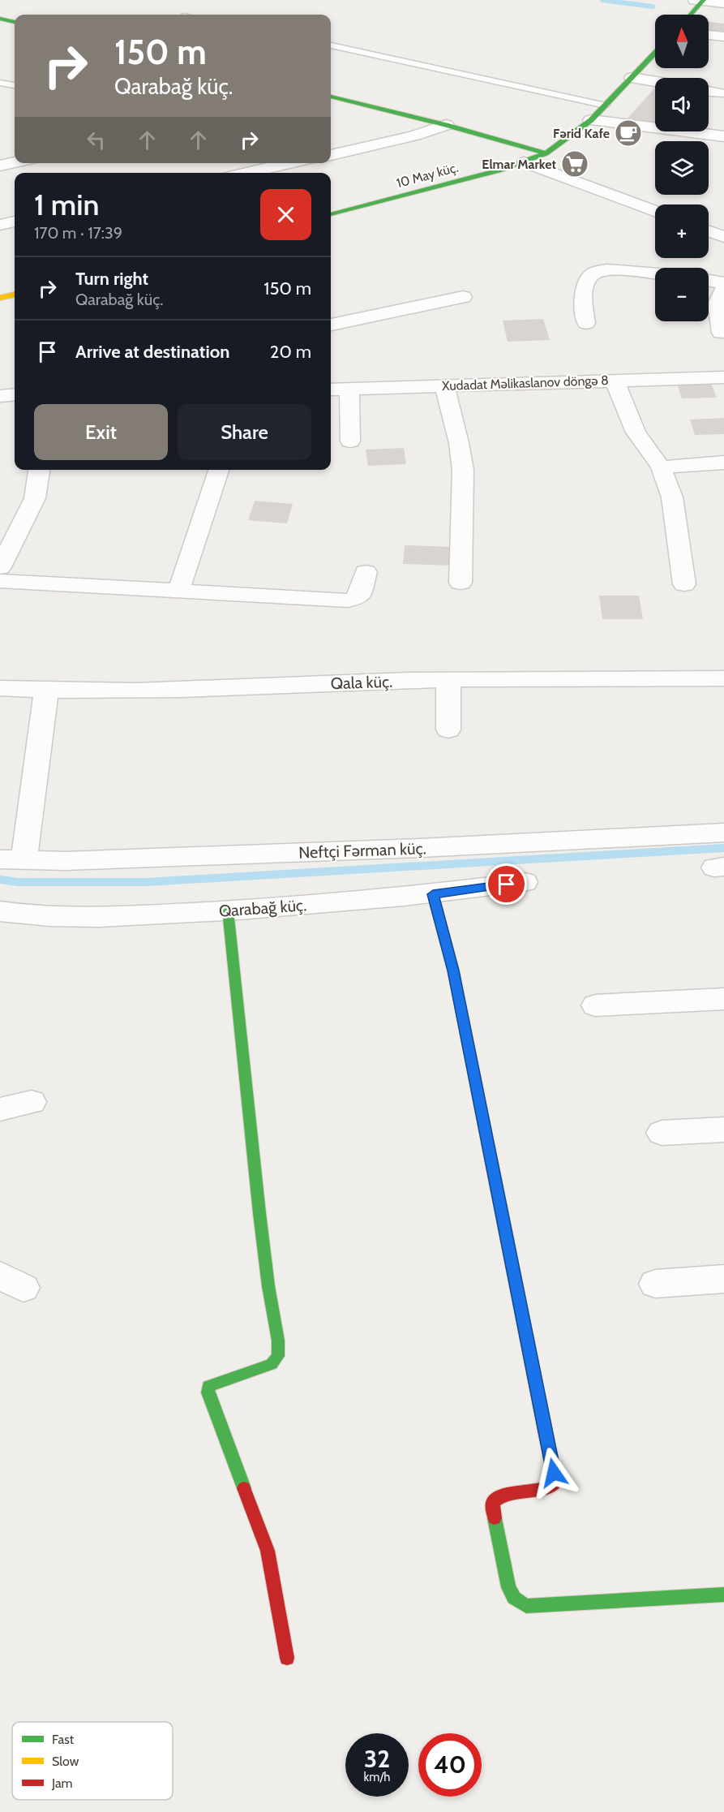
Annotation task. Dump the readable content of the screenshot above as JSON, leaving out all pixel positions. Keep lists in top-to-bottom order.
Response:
{
  "streets": {
    "street": [
      "10 May küç.",
      "Xudadat Məlikaslanov döngə 8",
      "Qala küç.",
      "Neftçi Fərman küç.",
      "Qarabağ küç."
    ]
  },
  "places": {
    "cafe": ["Fərid Kafe"],
    "supermarket": ["Elmar Market"]
  },
  "legend": ["Fast", "Slow", "Jam"],
  "north": "top",
  "page": {
    "map_buttons": ["+", "−"],
    "turn": ["150 m", "Qarabağ küç."],
    "heading": ["1 min", "170 m · 17:39"],
    "list": [
      {
        "name": "Turn right",
        "note": "Qarabağ küç.",
        "value": "150 m"
      },
      {
        "name": "Arrive at destination",
        "value": "20 m"
      }
    ],
    "buttons": ["Exit", "Share"],
    "speed": "32 km/h",
    "limit": "40"
  }
}
